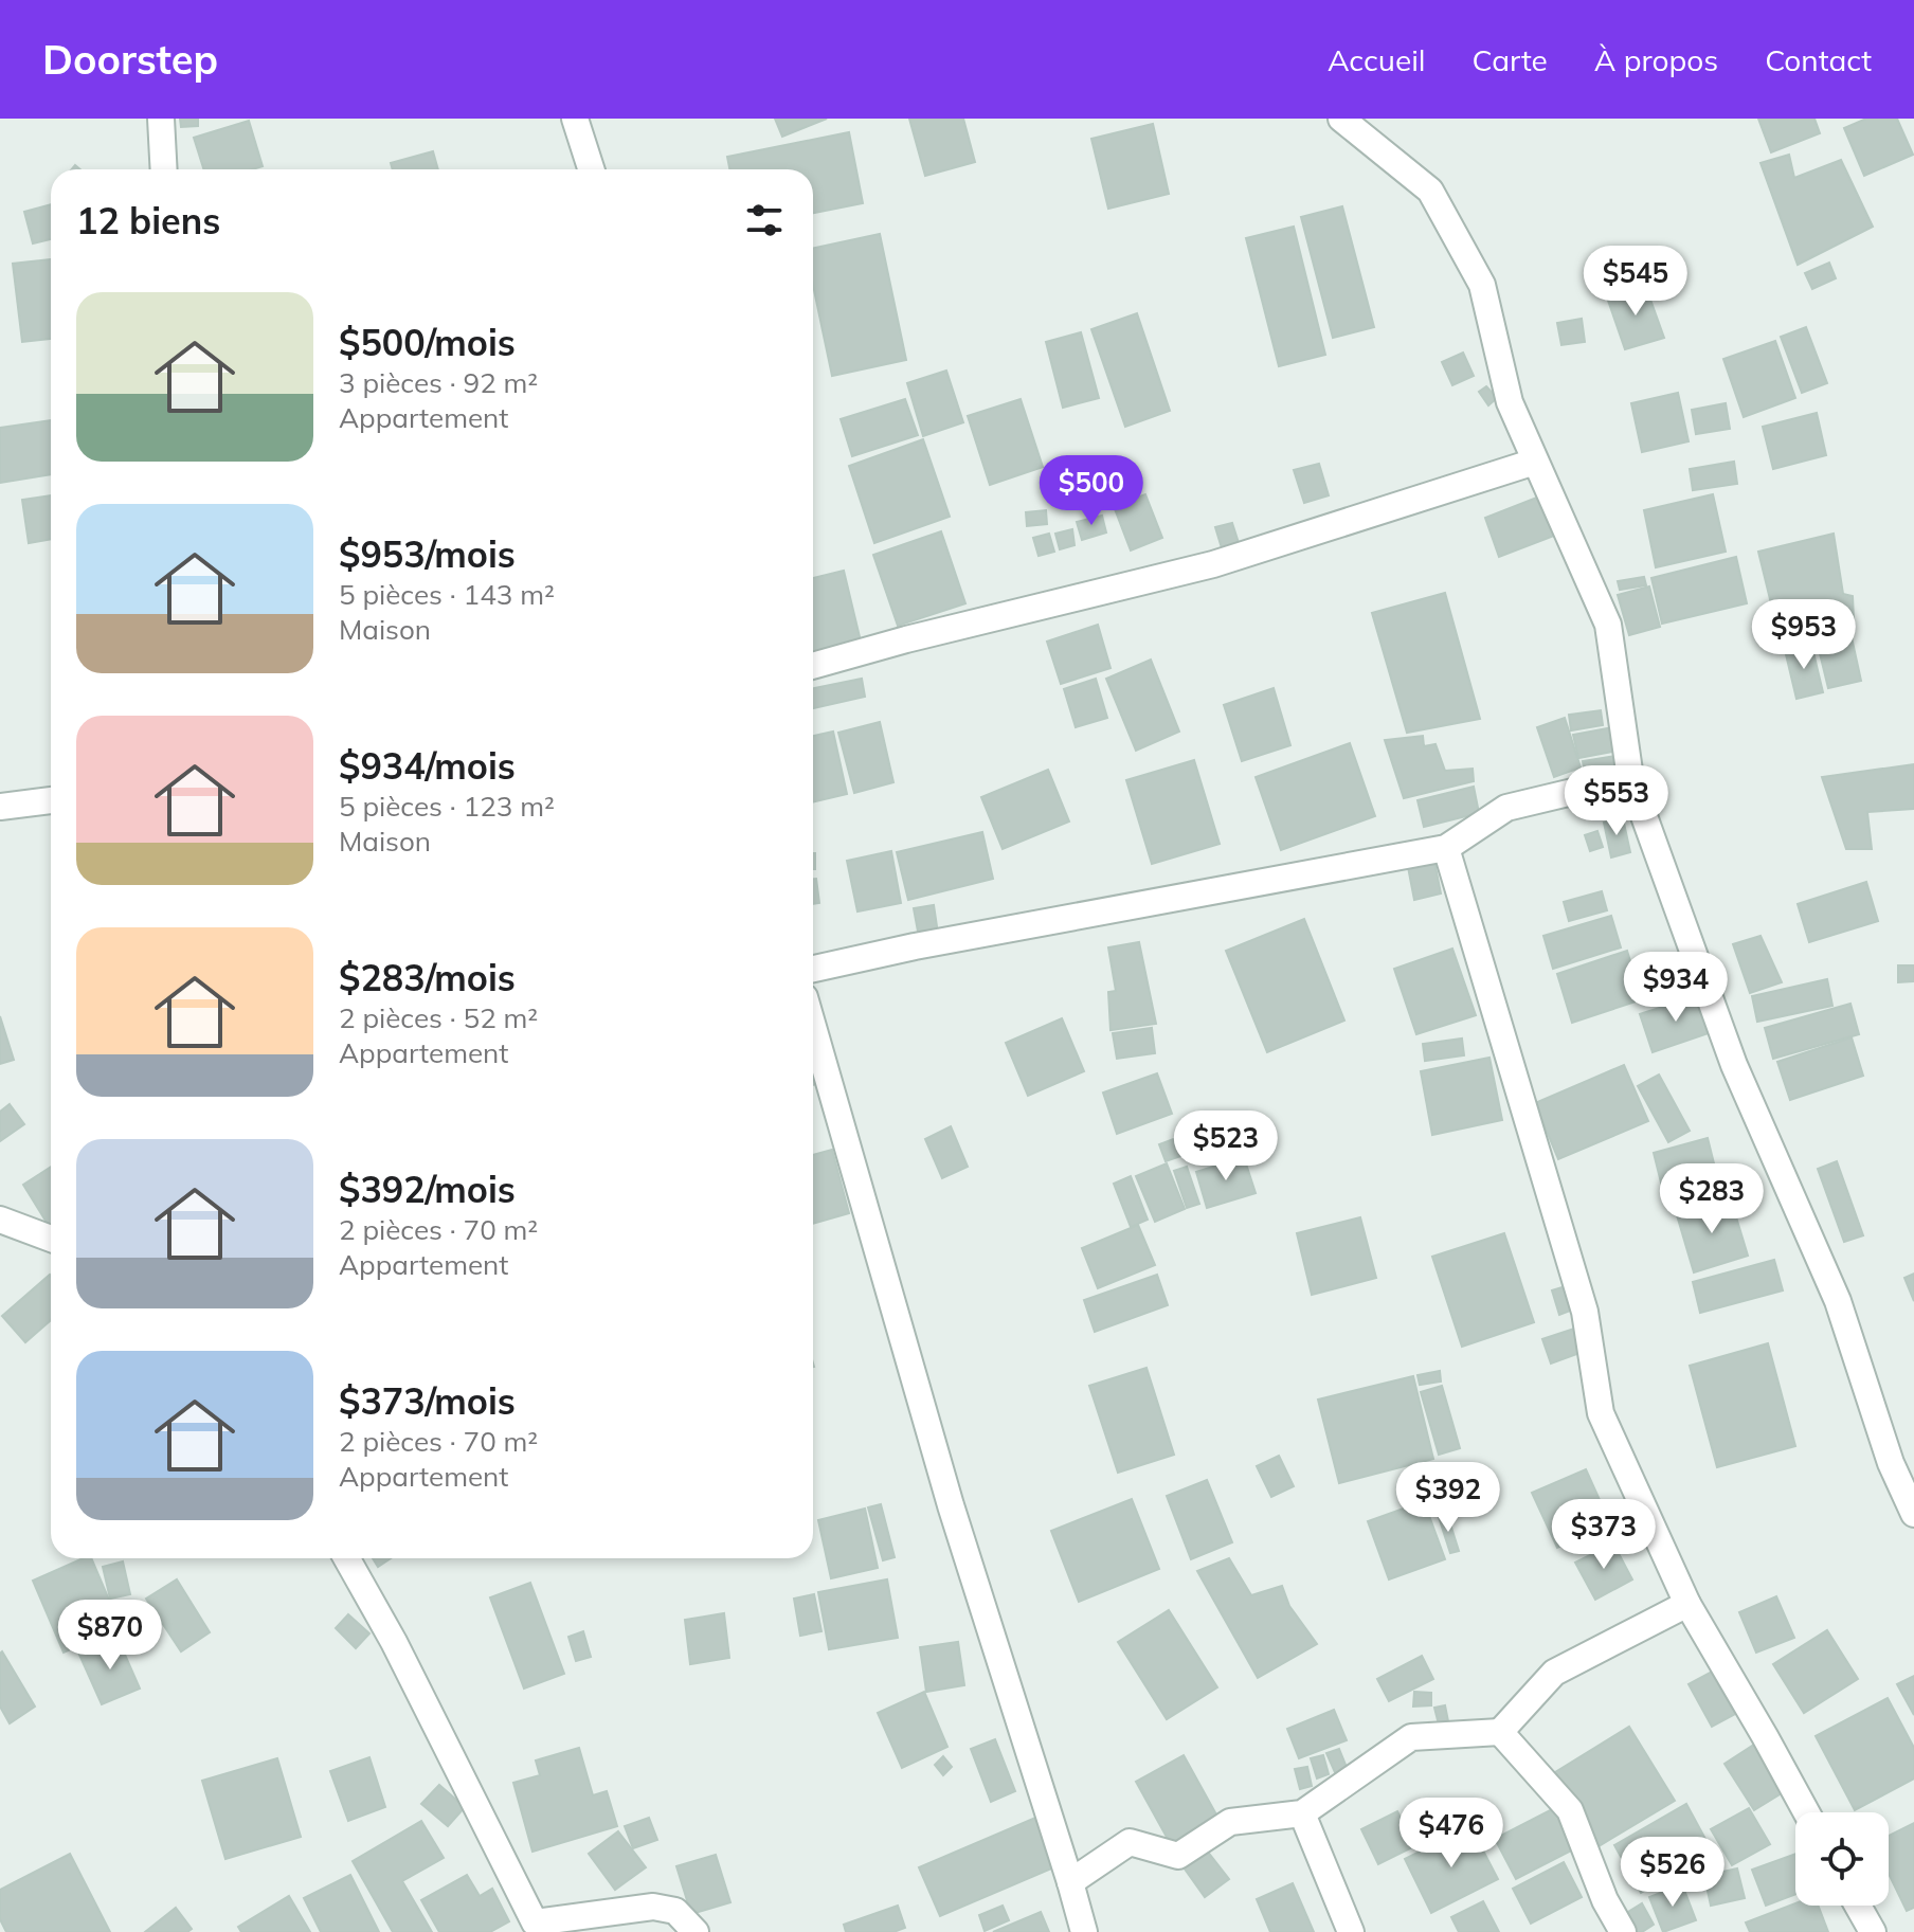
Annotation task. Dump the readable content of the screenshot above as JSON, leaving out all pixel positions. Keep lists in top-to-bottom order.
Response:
{
  "page": {
    "header": "Doorstep",
    "nav": [
      "Accueil",
      "Carte",
      "À propos",
      "Contact"
    ],
    "heading": "12 biens",
    "price": [
      "$545",
      "$500",
      "$953",
      "$553",
      "$934",
      "$523",
      "$283",
      "$392",
      "$373",
      "$870",
      "$476",
      "$526"
    ],
    "list": [
      {
        "name": "$500/mois",
        "note": "3 pièces · 92 m² · Appartement"
      },
      {
        "name": "$953/mois",
        "note": "5 pièces · 143 m² · Maison"
      },
      {
        "name": "$934/mois",
        "note": "5 pièces · 123 m² · Maison"
      },
      {
        "name": "$283/mois",
        "note": "2 pièces · 52 m² · Appartement"
      },
      {
        "name": "$392/mois",
        "note": "2 pièces · 70 m² · Appartement"
      },
      {
        "name": "$373/mois",
        "note": "2 pièces · 70 m² · Appartement"
      }
    ]
  }
}
